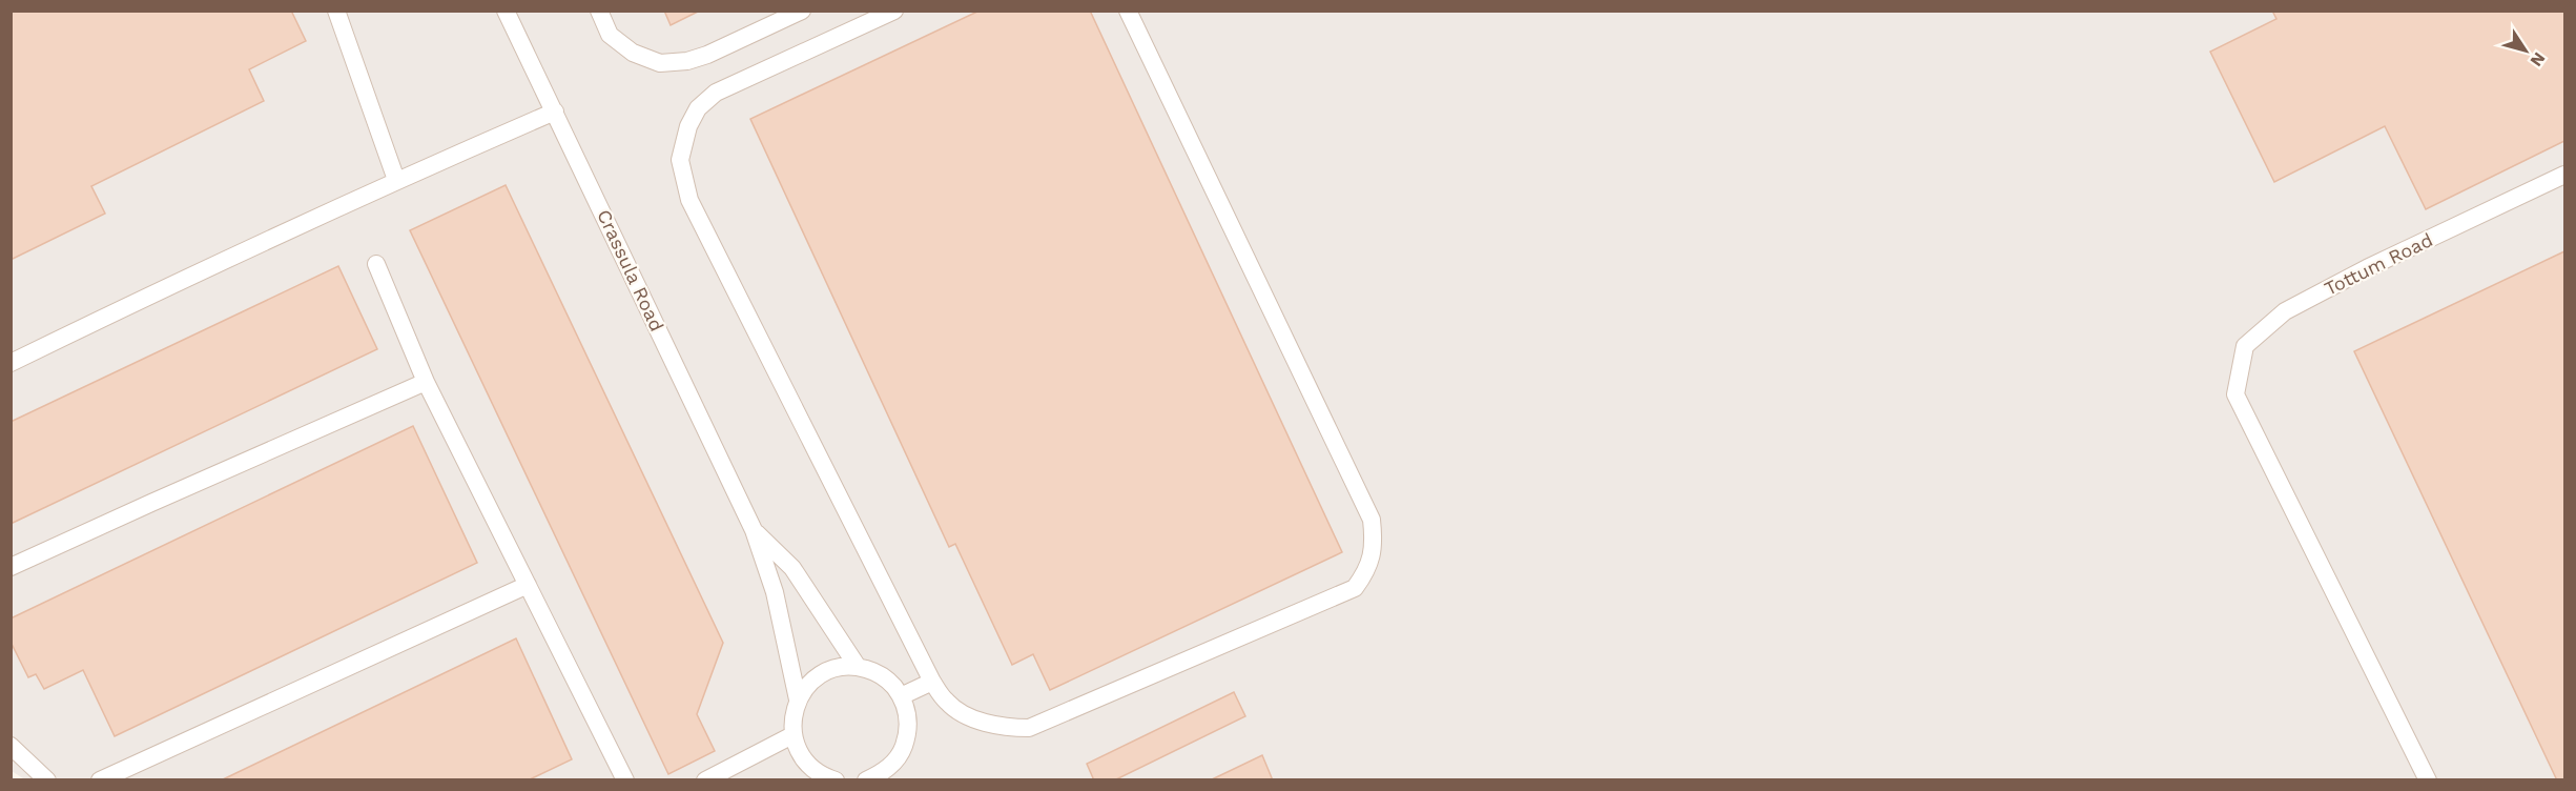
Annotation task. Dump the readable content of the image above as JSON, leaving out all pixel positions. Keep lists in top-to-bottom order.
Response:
{
  "streets": {
    "lane": ["Tottum Road", "Crassula Road"]
  },
  "north": "bottom right"
}
